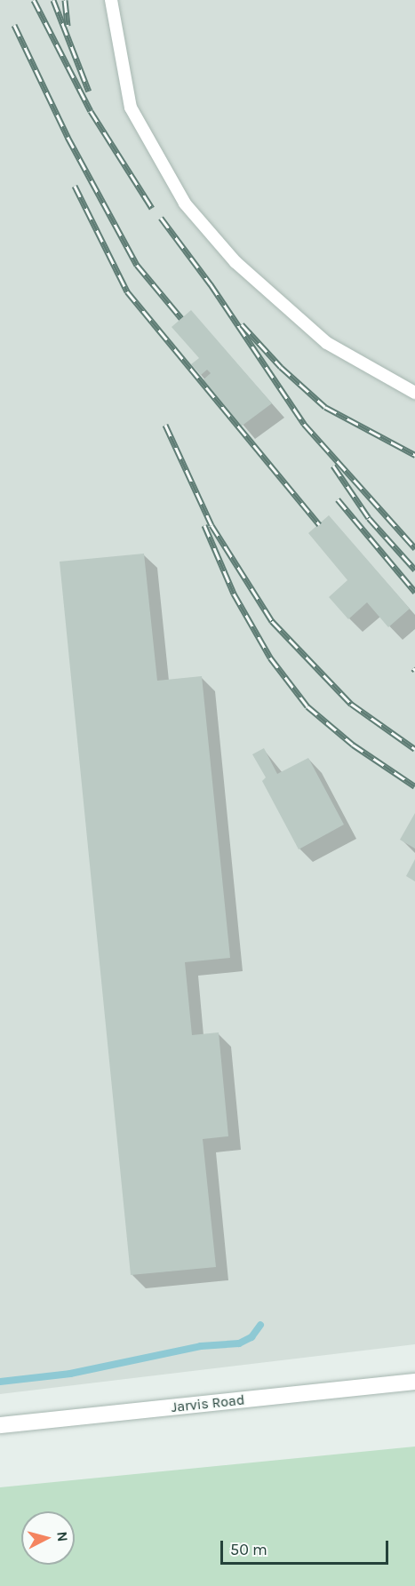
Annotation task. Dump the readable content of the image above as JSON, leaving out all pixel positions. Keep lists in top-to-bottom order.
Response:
{
  "streets": {
    "street": ["Jarvis Road"]
  },
  "scale_bar": "50 m",
  "north": "right"
}
